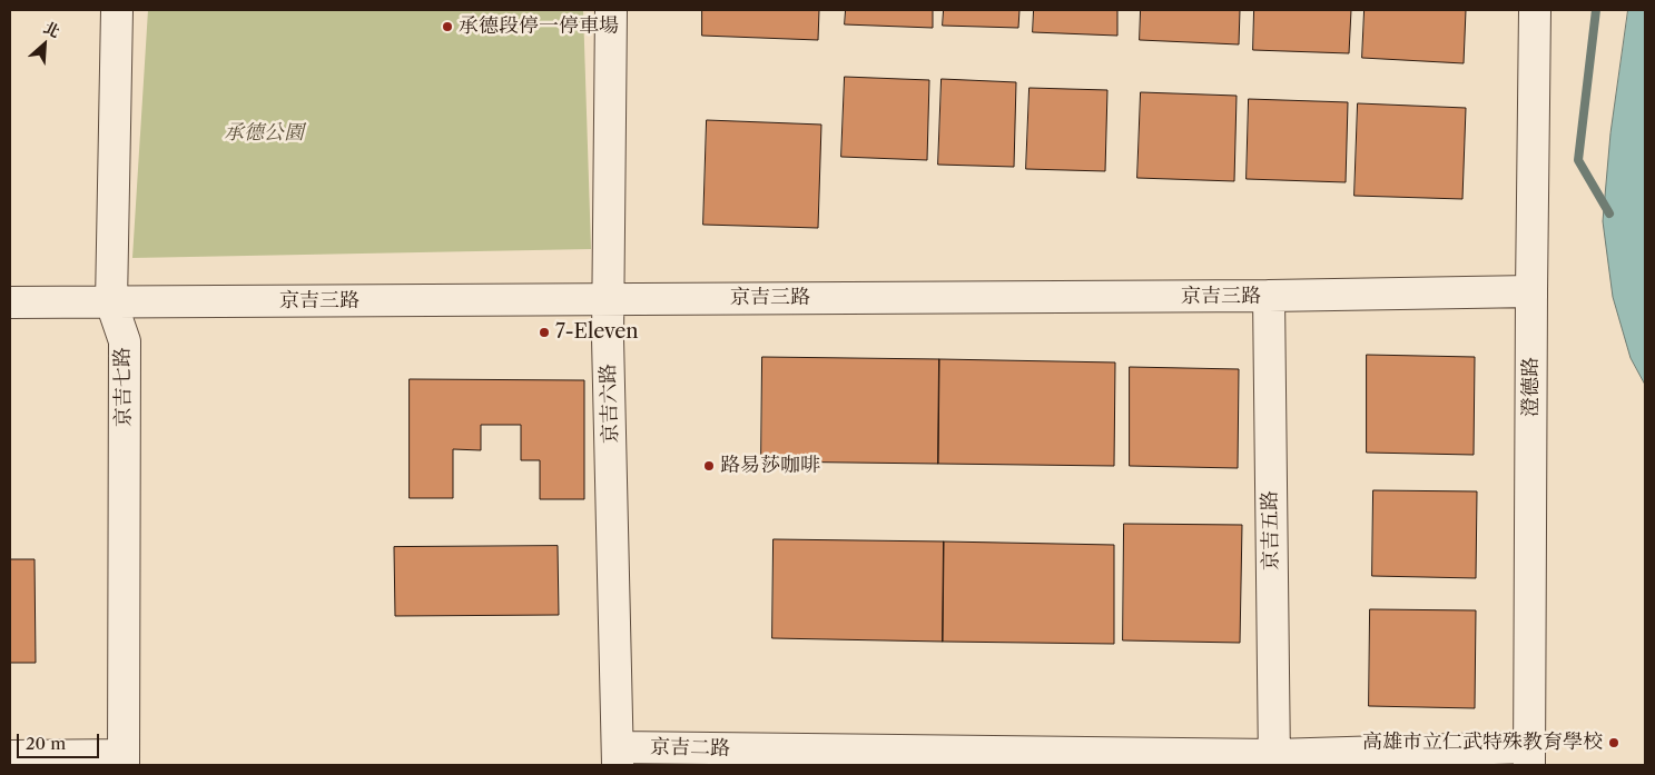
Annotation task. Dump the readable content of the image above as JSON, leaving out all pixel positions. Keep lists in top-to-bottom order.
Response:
{
  "streets": {
    "street": [
      "京吉三路",
      "京吉七路",
      "澄德路",
      "京吉六路",
      "京吉五路",
      "京吉二路"
    ]
  },
  "crossings": [
    ["京吉三路", "京吉七路"],
    ["京吉三路", "澄德路"],
    ["京吉三路", "京吉六路"],
    ["京吉三路", "京吉五路"],
    ["澄德路", "京吉二路"],
    ["京吉六路", "京吉二路"],
    ["京吉五路", "京吉二路"]
  ],
  "parks": ["承德公園"],
  "places": [
    "承德段停一停車場",
    "7-Eleven",
    "路易莎咖啡",
    "高雄市立仁武特殊教育學校"
  ],
  "scale_bar": "20 m",
  "north": "top right"
}
